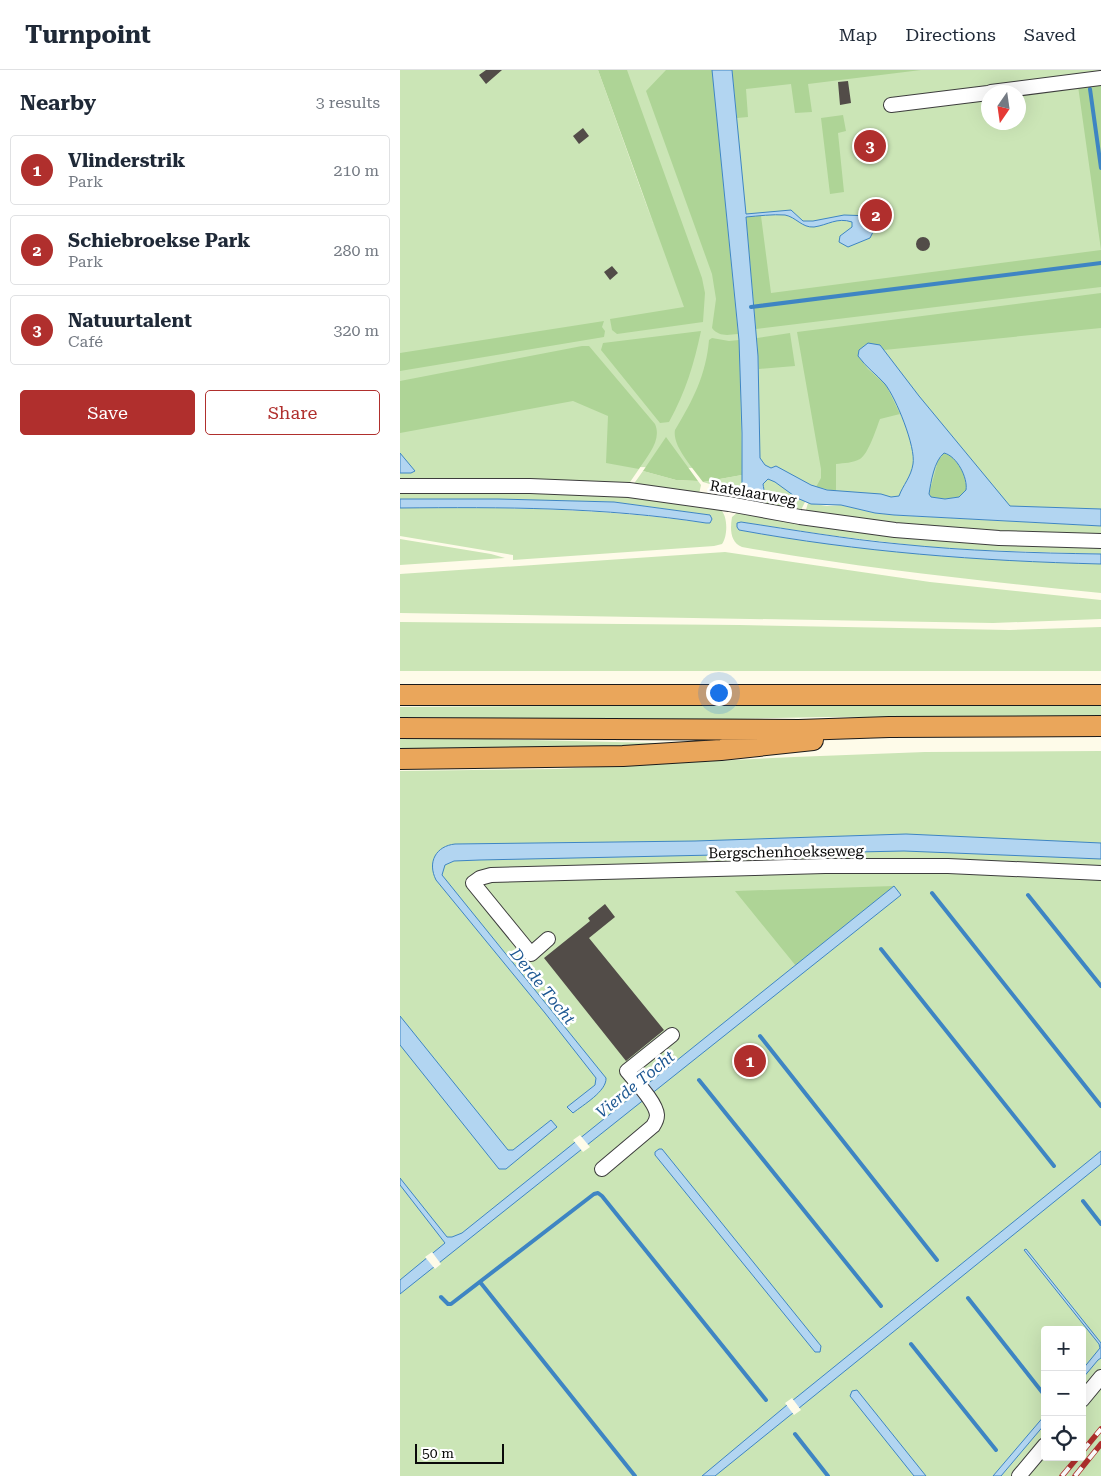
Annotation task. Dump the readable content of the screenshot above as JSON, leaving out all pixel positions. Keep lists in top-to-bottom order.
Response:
{
  "streets": {
    "street": ["Ratelaarweg", "Bergschenhoekseweg"]
  },
  "water": ["Derde Tocht", "Vierde Tocht"],
  "scale_bar": "50 m",
  "north": "bottom",
  "page": {
    "header": "Turnpoint",
    "nav": ["Map", "Directions", "Saved"],
    "heading": ["Nearby", "3 results"],
    "pins": ["3", "2", "1"],
    "list": [
      {
        "mark": "1",
        "name": "Vlinderstrik",
        "note": "Park",
        "value": "210 m"
      },
      {
        "mark": "2",
        "name": "Schiebroekse Park",
        "note": "Park",
        "value": "280 m"
      },
      {
        "mark": "3",
        "name": "Natuurtalent",
        "note": "Café",
        "value": "320 m"
      }
    ],
    "buttons": ["Save", "Share"],
    "map_buttons": ["+", "−"],
    "scale": "50 m"
  }
}
